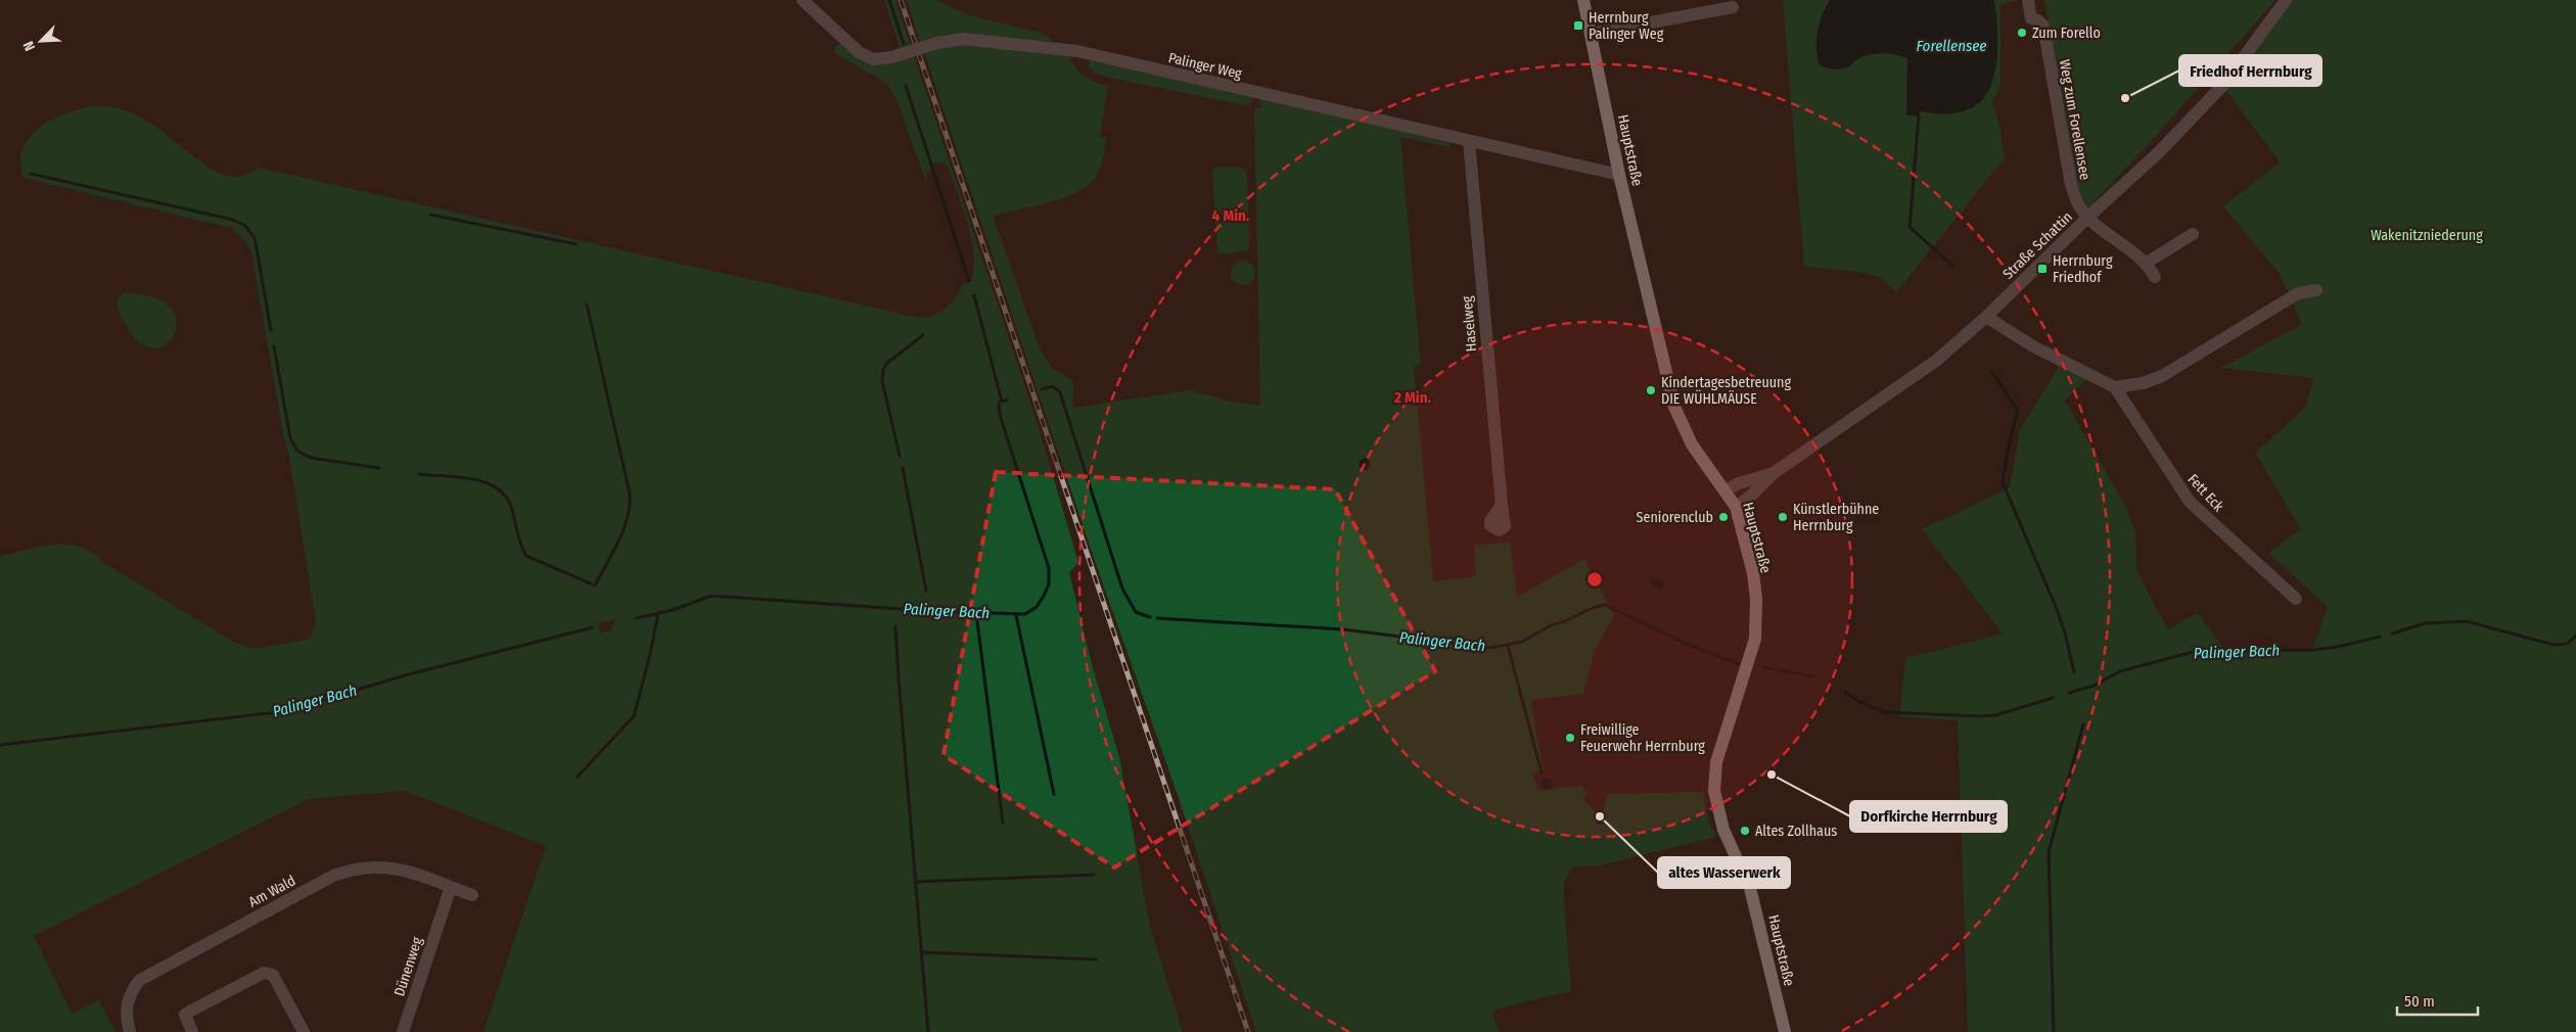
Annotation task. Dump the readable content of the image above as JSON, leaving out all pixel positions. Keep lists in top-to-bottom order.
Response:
{
  "streets": {
    "main road": ["Hauptstraße"],
    "street": [
      "Palinger Weg",
      "Weg zum Forellensee",
      "Straße Schattin",
      "Haselweg",
      "Fett Eck",
      "Am Wald",
      "Dünenweg"
    ]
  },
  "crossings": [
    ["Palinger Weg", "Hauptstraße"],
    ["Palinger Weg", "Haselweg"],
    ["Weg zum Forellensee", "Straße Schattin"],
    ["Hauptstraße", "Straße Schattin"],
    ["Am Wald", "Dünenweg"]
  ],
  "water": ["Forellensee", "Palinger Bach"],
  "parks": ["Wakenitzniederung"],
  "places": {
    "transit": ["Herrnburg Palinger Weg", "Herrnburg Friedhof"],
    "other": [
      "Zum Forello",
      "Friedhof Herrnburg",
      "Kindertagesbetreuung DIE WÜHLMÄUSE",
      "Seniorenclub",
      "Künstlerbühne Herrnburg",
      "Freiwillige Feuerwehr Herrnburg",
      "Dorfkirche Herrnburg",
      "altes Wasserwerk",
      "Altes Zollhaus"
    ]
  },
  "scale_bar": "50 m",
  "north": "bottom left",
  "rings": ["4 Min.", "2 Min."]
}
